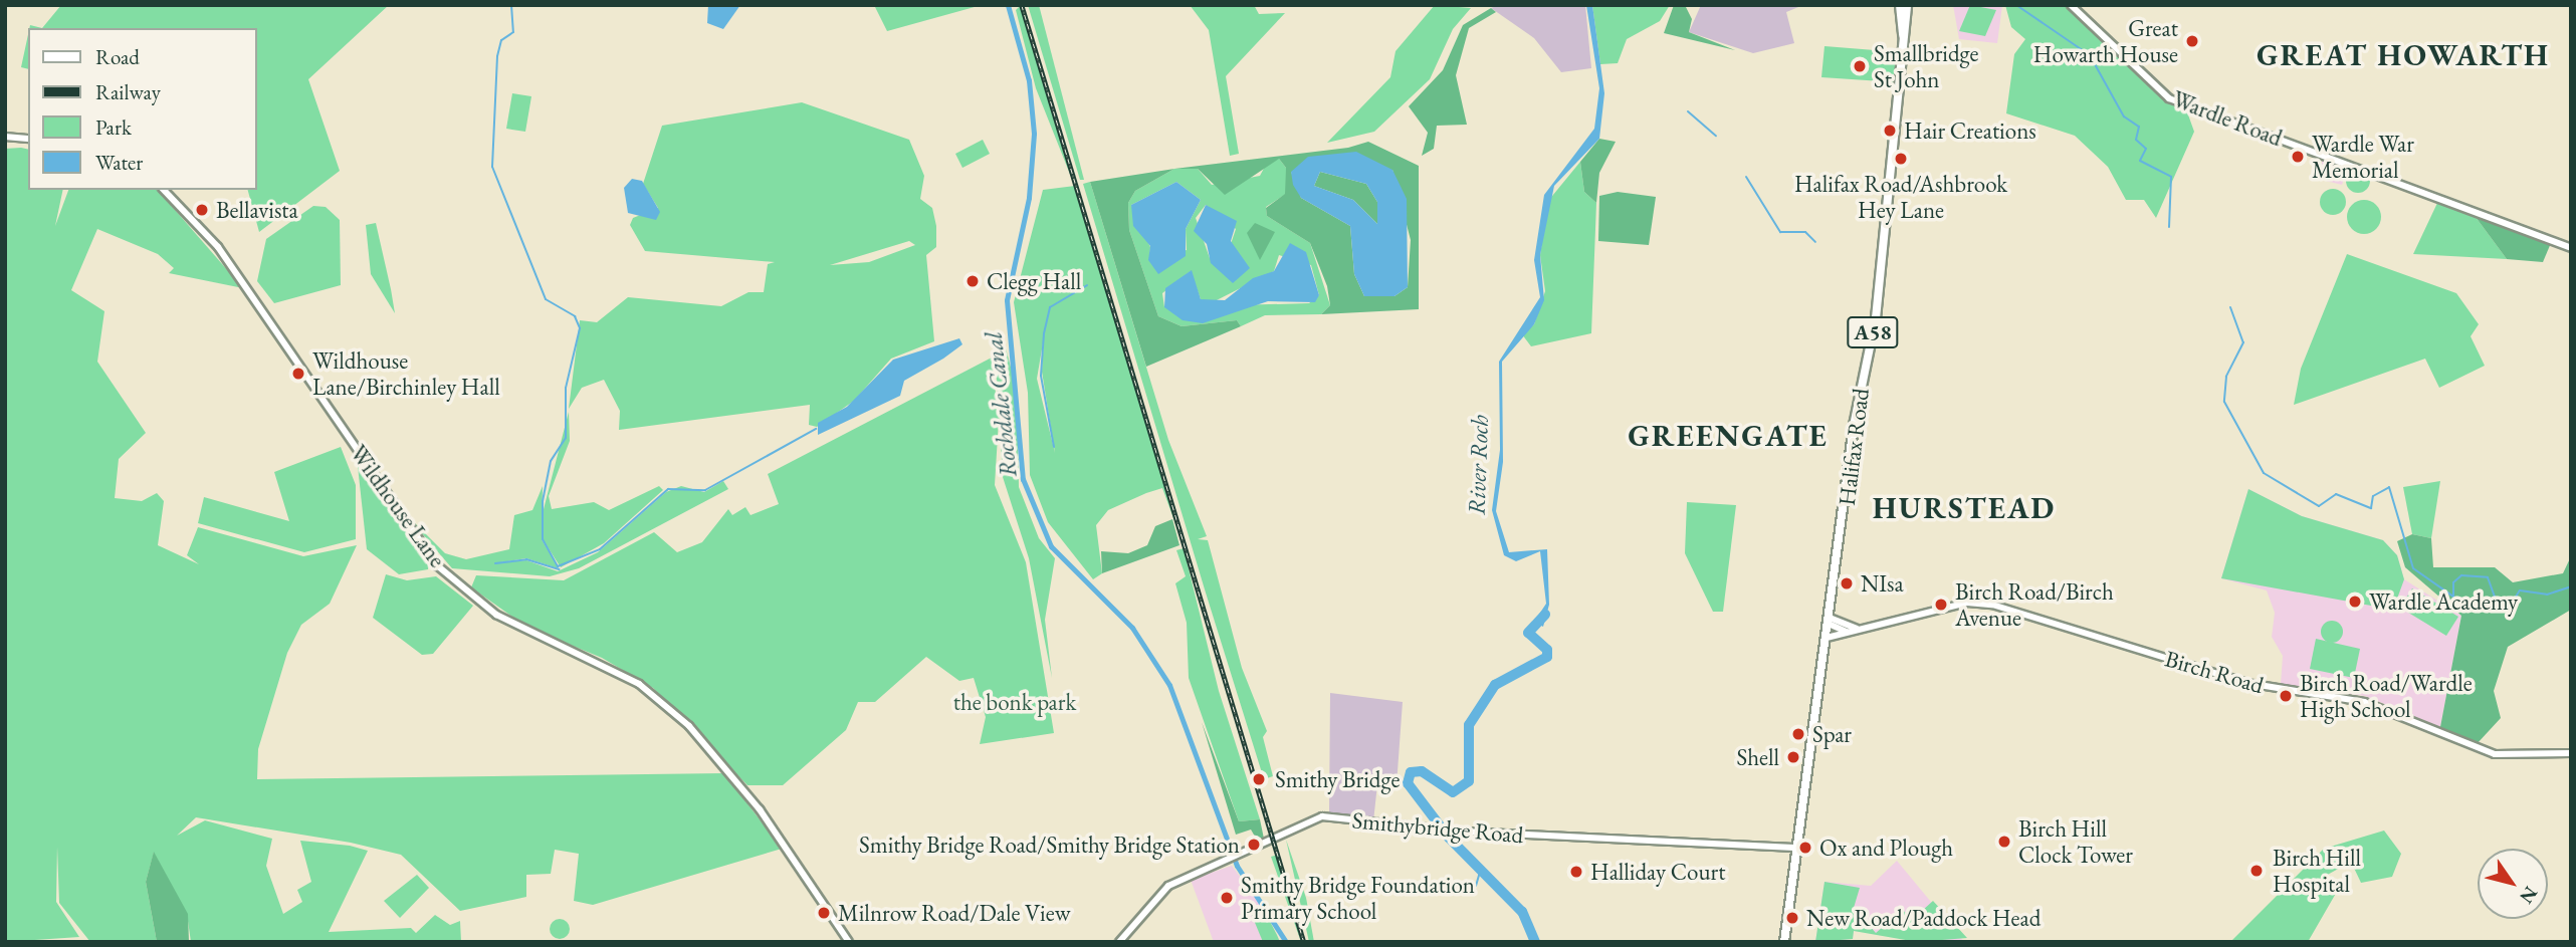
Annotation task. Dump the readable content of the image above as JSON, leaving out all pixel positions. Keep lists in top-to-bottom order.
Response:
{
  "streets": {
    "highway": ["A58", "Halifax Road"],
    "street": [
      "Wardle Road",
      "Wildhouse Lane",
      "Birch Road",
      "Smithybridge Road"
    ]
  },
  "crossings": [
    ["A58", "Halifax Road"],
    ["A58", "Smithybridge Road"],
    ["Halifax Road", "Birch Road"],
    ["Halifax Road", "Smithybridge Road"]
  ],
  "districts": ["GREAT HOWARTH", "GREENGATE", "HURSTEAD"],
  "water": ["Rochdale Canal", "River Roch"],
  "parks": ["the bonk park"],
  "places": [
    "Great Howarth House",
    "Smallbridge St John",
    "Hair Creations",
    "Wardle War Memorial",
    "Halifax Road/Ashbrook Hey Lane",
    "Bellavista",
    "Clegg Hall",
    "Wildhouse Lane/Birchinley Hall",
    "NIsa",
    "Wardle Academy",
    "Birch Road/Birch Avenue",
    "Birch Road/Wardle High School",
    "Spar",
    "Shell",
    "Smithy Bridge",
    "Birch Hill Clock Tower",
    "Smithy Bridge Road/Smithy Bridge Station",
    "Ox and Plough",
    "Birch Hill Hospital",
    "Halliday Court",
    "Smithy Bridge Foundation Primary School",
    "Milnrow Road/Dale View",
    "New Road/Paddock Head"
  ],
  "legend": [
    "Road",
    "Railway",
    "Park",
    "Water"
  ],
  "north": "bottom right"
}
